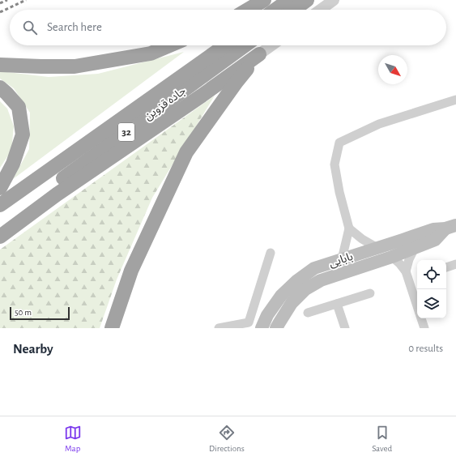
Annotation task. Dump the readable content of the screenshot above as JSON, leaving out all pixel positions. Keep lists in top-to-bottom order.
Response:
{
  "streets": {
    "highway": ["جاده قزوین", "32"],
    "main road": ["بابایی"]
  },
  "scale_bar": "50 m",
  "north": "bottom right",
  "page": {
    "search": "Search here",
    "scale": "50 m",
    "heading": ["Nearby", "0 results"],
    "nav": ["Map", "Directions", "Saved"]
  }
}
